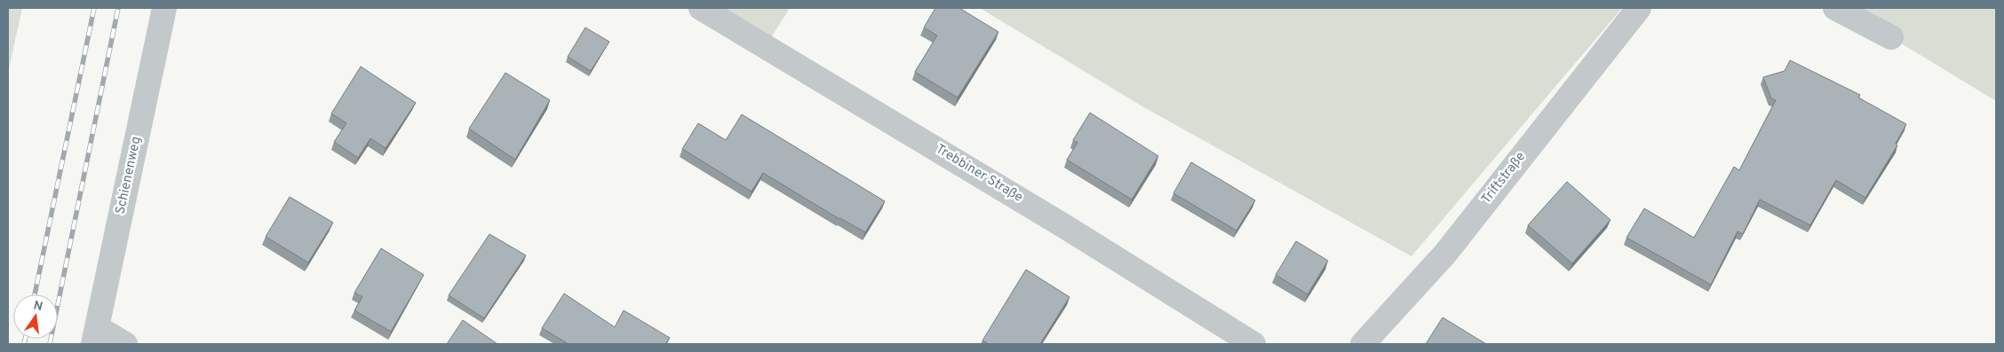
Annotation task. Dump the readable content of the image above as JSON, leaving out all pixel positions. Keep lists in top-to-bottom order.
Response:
{
  "streets": {
    "street": ["Trebbiner Straße", "Schienenweg", "Triftstraße"]
  },
  "north": "top"
}
